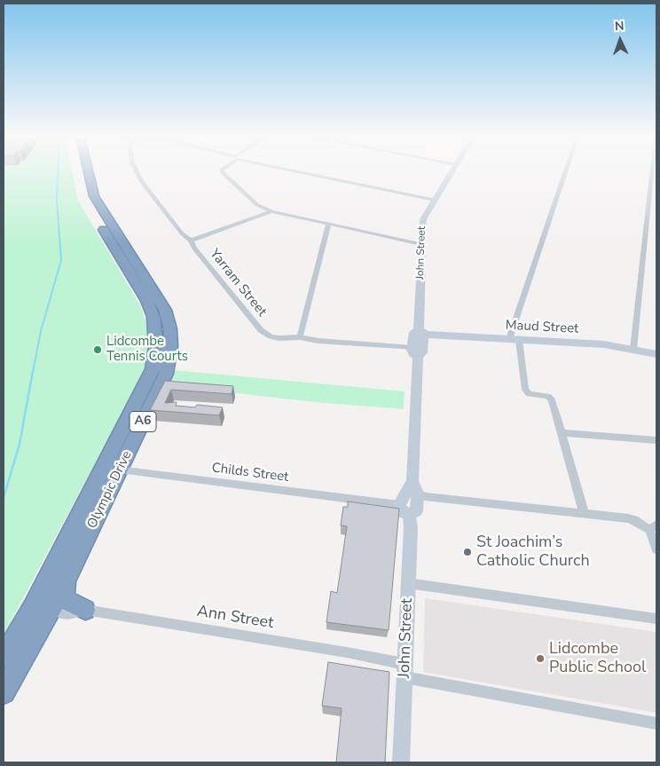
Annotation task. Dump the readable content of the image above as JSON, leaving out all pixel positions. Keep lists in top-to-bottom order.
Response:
{
  "streets": {
    "highway": ["A6", "Olympic Drive"],
    "street": [
      "John Street",
      "Yarram Street",
      "Maud Street",
      "Childs Street",
      "Ann Street"
    ]
  },
  "crossings": [
    ["John Street", "Yarram Street"],
    ["John Street", "Maud Street"],
    ["John Street", "Childs Street"],
    ["John Street", "Ann Street"],
    ["Childs Street", "Olympic Drive"]
  ],
  "places": ["Lidcombe Tennis Courts", "St Joachim’s Catholic Church", "Lidcombe Public School"],
  "north": "top"
}
